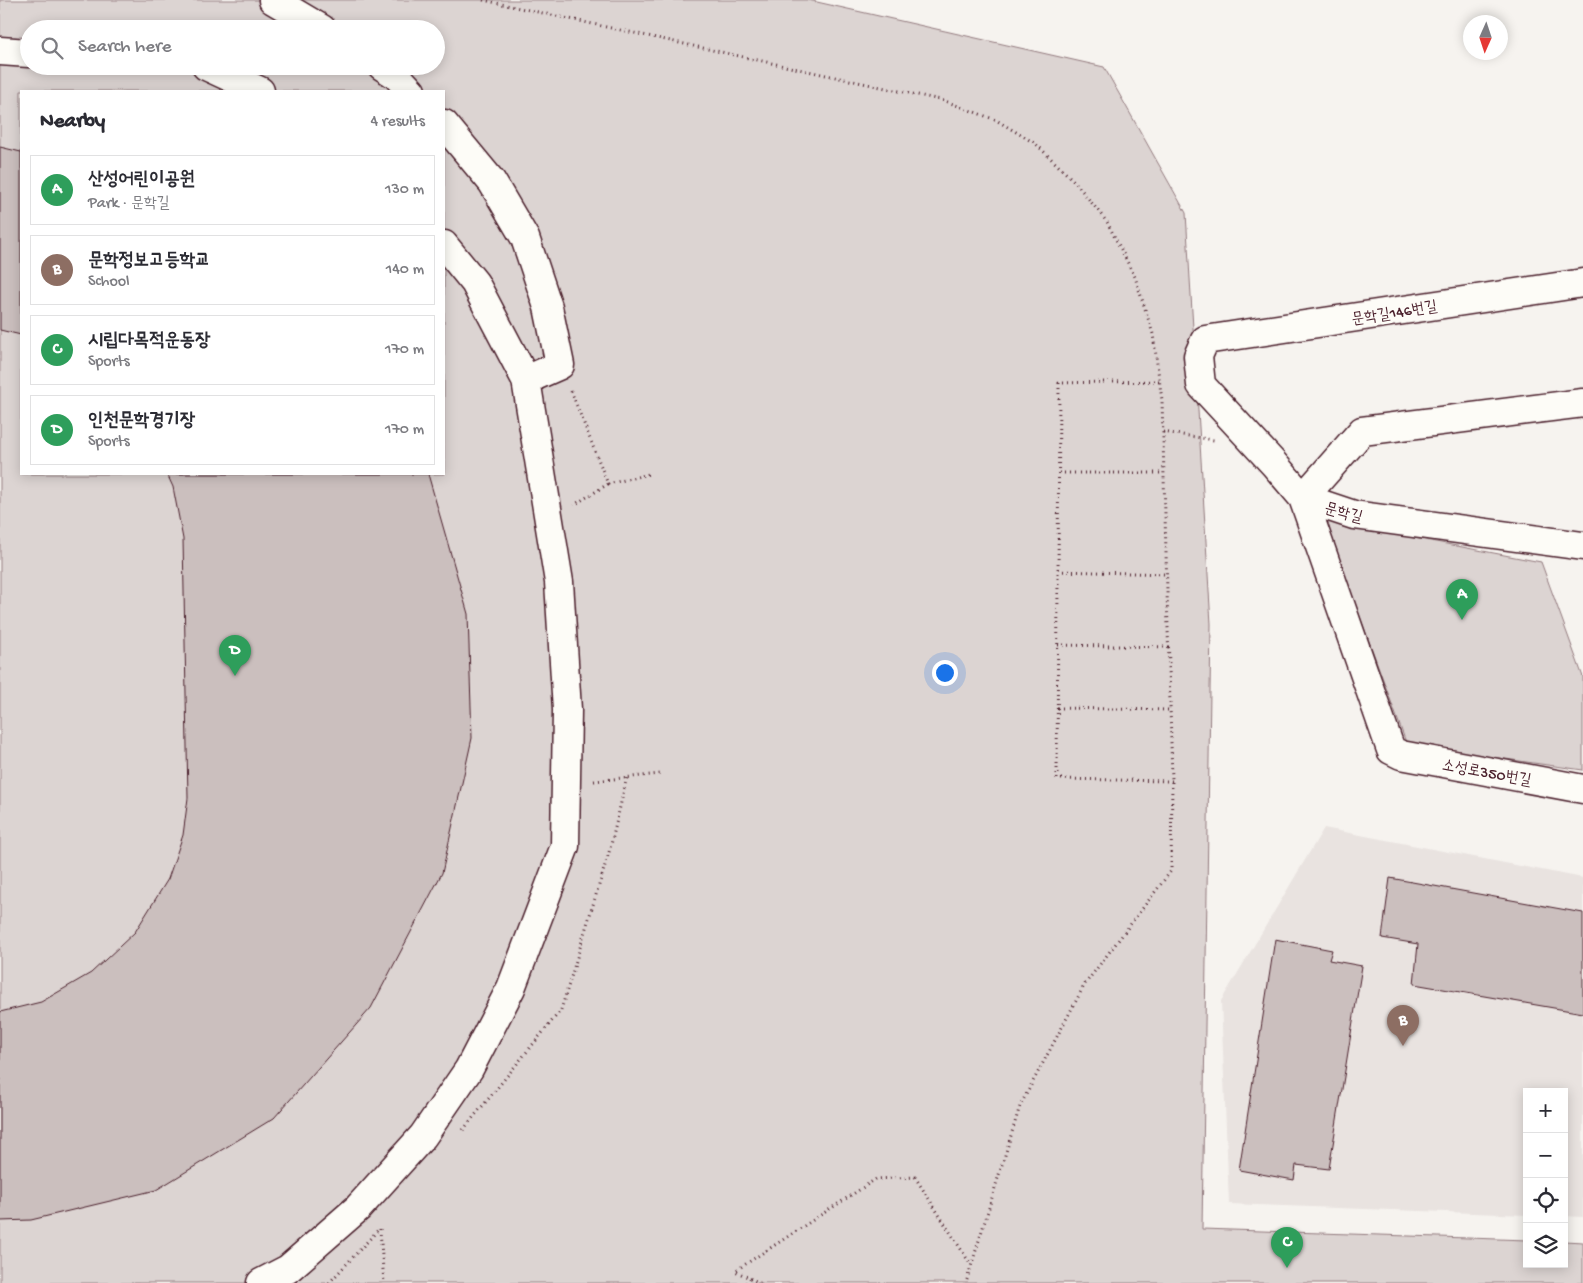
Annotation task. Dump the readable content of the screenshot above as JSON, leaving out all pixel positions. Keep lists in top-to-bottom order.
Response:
{
  "streets": {
    "street": ["문학길146번길", "문학길", "소성로350번길"]
  },
  "crossings": [
    ["문학길146번길", "문학길"],
    ["문학길", "소성로350번길"]
  ],
  "north": "bottom",
  "page": {
    "search": "Search here",
    "heading": ["Nearby", "4 results"],
    "list": [
      {
        "mark": "A",
        "name": "산성어린이공원",
        "note": "Park · 문학길",
        "value": "130 m"
      },
      {
        "mark": "B",
        "name": "문학정보고등학교",
        "note": "School",
        "value": "140 m"
      },
      {
        "mark": "C",
        "name": "시립다목적운동장",
        "note": "Sports",
        "value": "170 m"
      },
      {
        "mark": "D",
        "name": "인천문학경기장",
        "note": "Sports",
        "value": "170 m"
      }
    ],
    "pins": [
      "A",
      "D",
      "B",
      "C"
    ],
    "map_buttons": ["+", "−"]
  }
}
